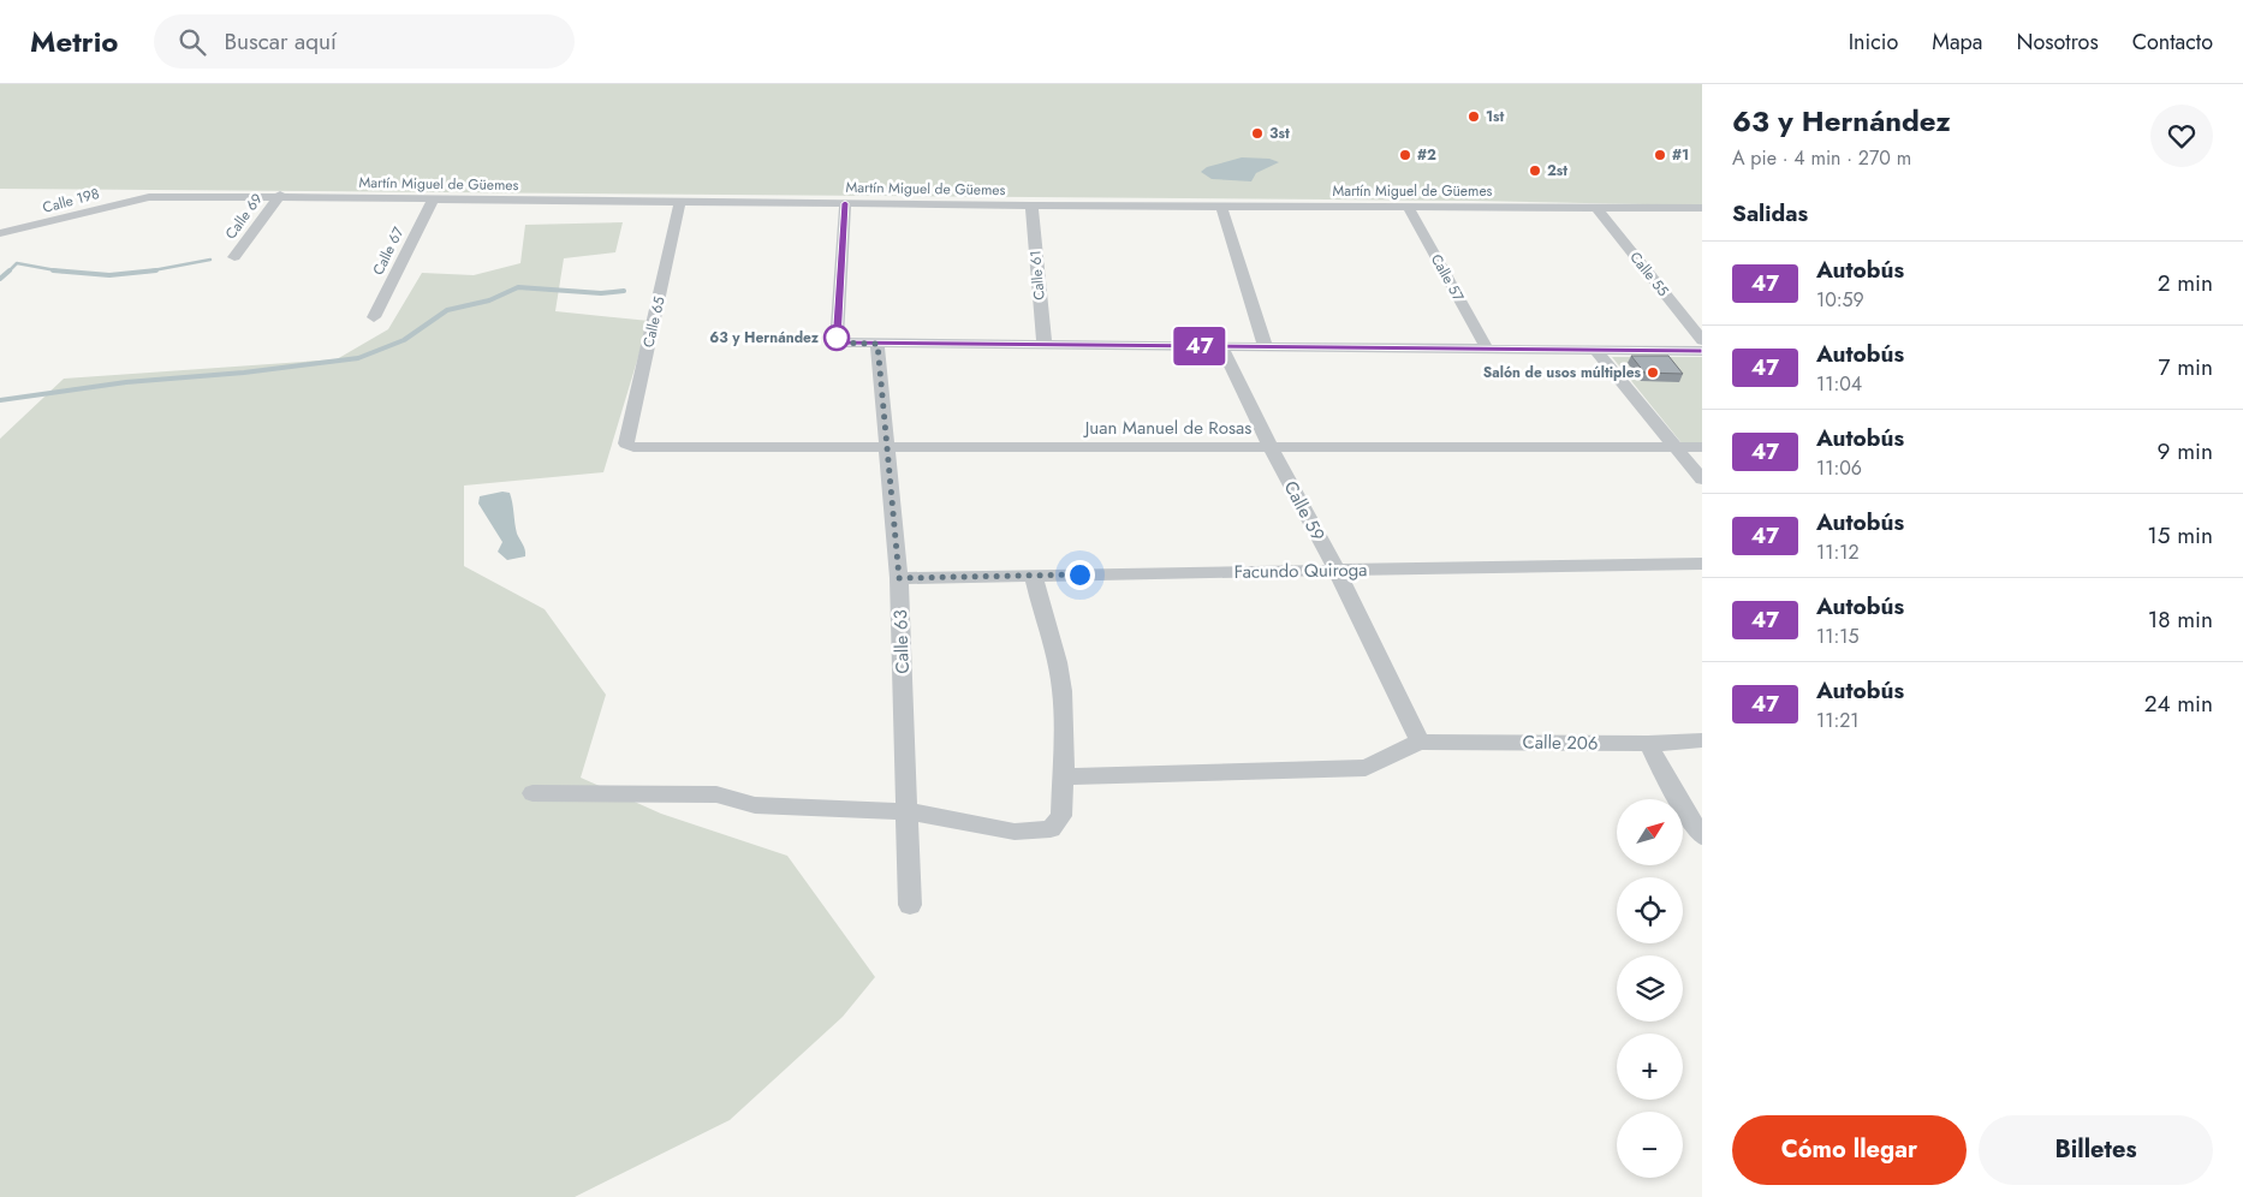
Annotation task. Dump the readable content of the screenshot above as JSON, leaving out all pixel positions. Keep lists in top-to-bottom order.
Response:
{
  "streets": {
    "street": [
      "Martín Miguel de Güemes",
      "Calle 198",
      "Calle 69",
      "Calle 67",
      "Calle 55",
      "Calle 61",
      "Calle 57",
      "Calle 65",
      "Juan Manuel de Rosas",
      "Calle 59",
      "Facundo Quiroga",
      "Calle 63",
      "Calle 206"
    ]
  },
  "crossings": [
    ["Martín Miguel de Güemes", "Calle 198"],
    ["Martín Miguel de Güemes", "Calle 69"],
    ["Martín Miguel de Güemes", "Calle 67"],
    ["Martín Miguel de Güemes", "Calle 55"],
    ["Martín Miguel de Güemes", "Calle 61"],
    ["Martín Miguel de Güemes", "Calle 57"],
    ["Martín Miguel de Güemes", "Calle 65"],
    ["Calle 65", "Juan Manuel de Rosas"],
    ["Juan Manuel de Rosas", "Calle 59"],
    ["Juan Manuel de Rosas", "Calle 63"],
    ["Calle 59", "Facundo Quiroga"],
    ["Calle 59", "Calle 206"],
    ["Facundo Quiroga", "Calle 63"]
  ],
  "places": [
    "1st",
    "3st",
    "#2",
    "#1",
    "2st",
    "63 y Hernández",
    "Salón de usos múltiples"
  ],
  "lines": ["bus line 47"],
  "north": "top right",
  "page": {
    "header": "Metrio",
    "search": "Buscar aquí",
    "nav": [
      "Inicio",
      "Mapa",
      "Nosotros",
      "Contacto"
    ],
    "on_map": "47",
    "heading": [
      ["63 y Hernández", "A pie · 4 min · 270 m"],
      "Salidas"
    ],
    "list": [
      {
        "mark": "47",
        "name": "Autobús",
        "note": "10:59",
        "value": "2 min"
      },
      {
        "mark": "47",
        "name": "Autobús",
        "note": "11:04",
        "value": "7 min"
      },
      {
        "mark": "47",
        "name": "Autobús",
        "note": "11:06",
        "value": "9 min"
      },
      {
        "mark": "47",
        "name": "Autobús",
        "note": "11:12",
        "value": "15 min"
      },
      {
        "mark": "47",
        "name": "Autobús",
        "note": "11:15",
        "value": "18 min"
      },
      {
        "mark": "47",
        "name": "Autobús",
        "note": "11:21",
        "value": "24 min"
      }
    ],
    "map_buttons": ["+", "−"],
    "buttons": ["Cómo llegar", "Billetes"]
  }
}
